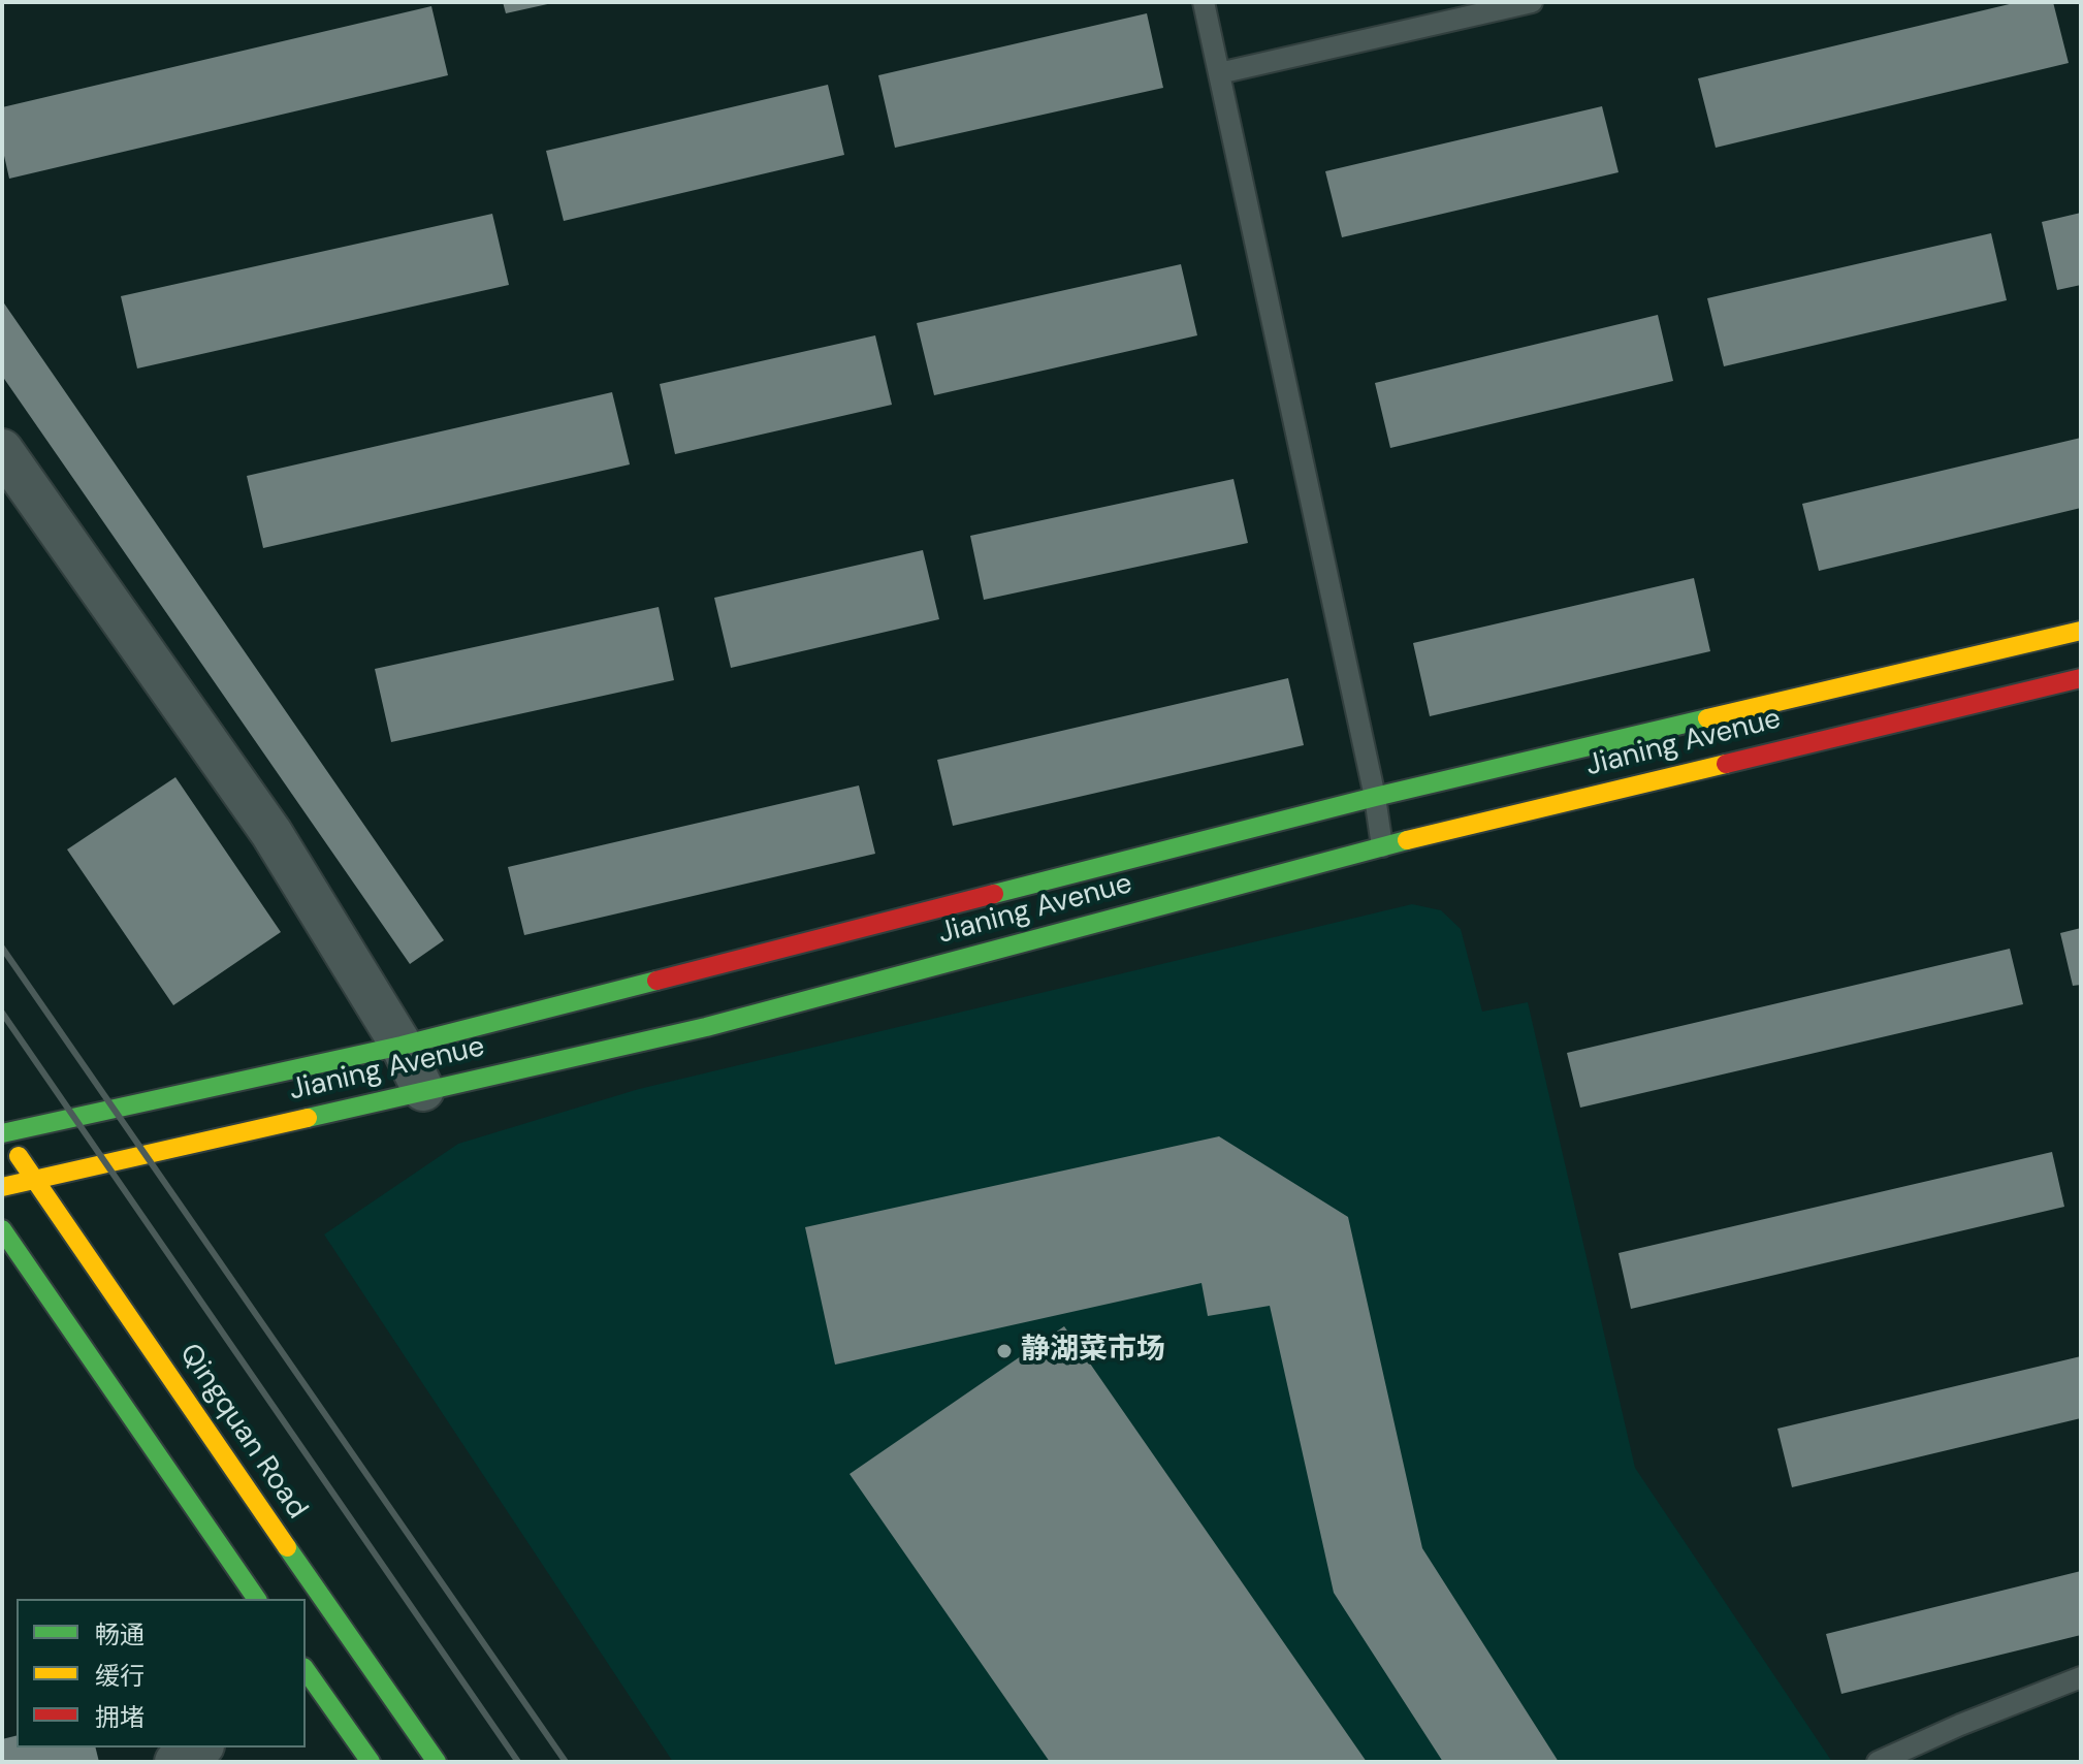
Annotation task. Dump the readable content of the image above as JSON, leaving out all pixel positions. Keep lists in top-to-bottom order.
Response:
{
  "streets": {
    "main road": ["Jianing Avenue", "Qingquan Road"]
  },
  "crossings": [
    ["Jianing Avenue", "Qingquan Road"]
  ],
  "places": ["静湖菜市场"],
  "legend": ["畅通", "缓行", "拥堵"]
}
